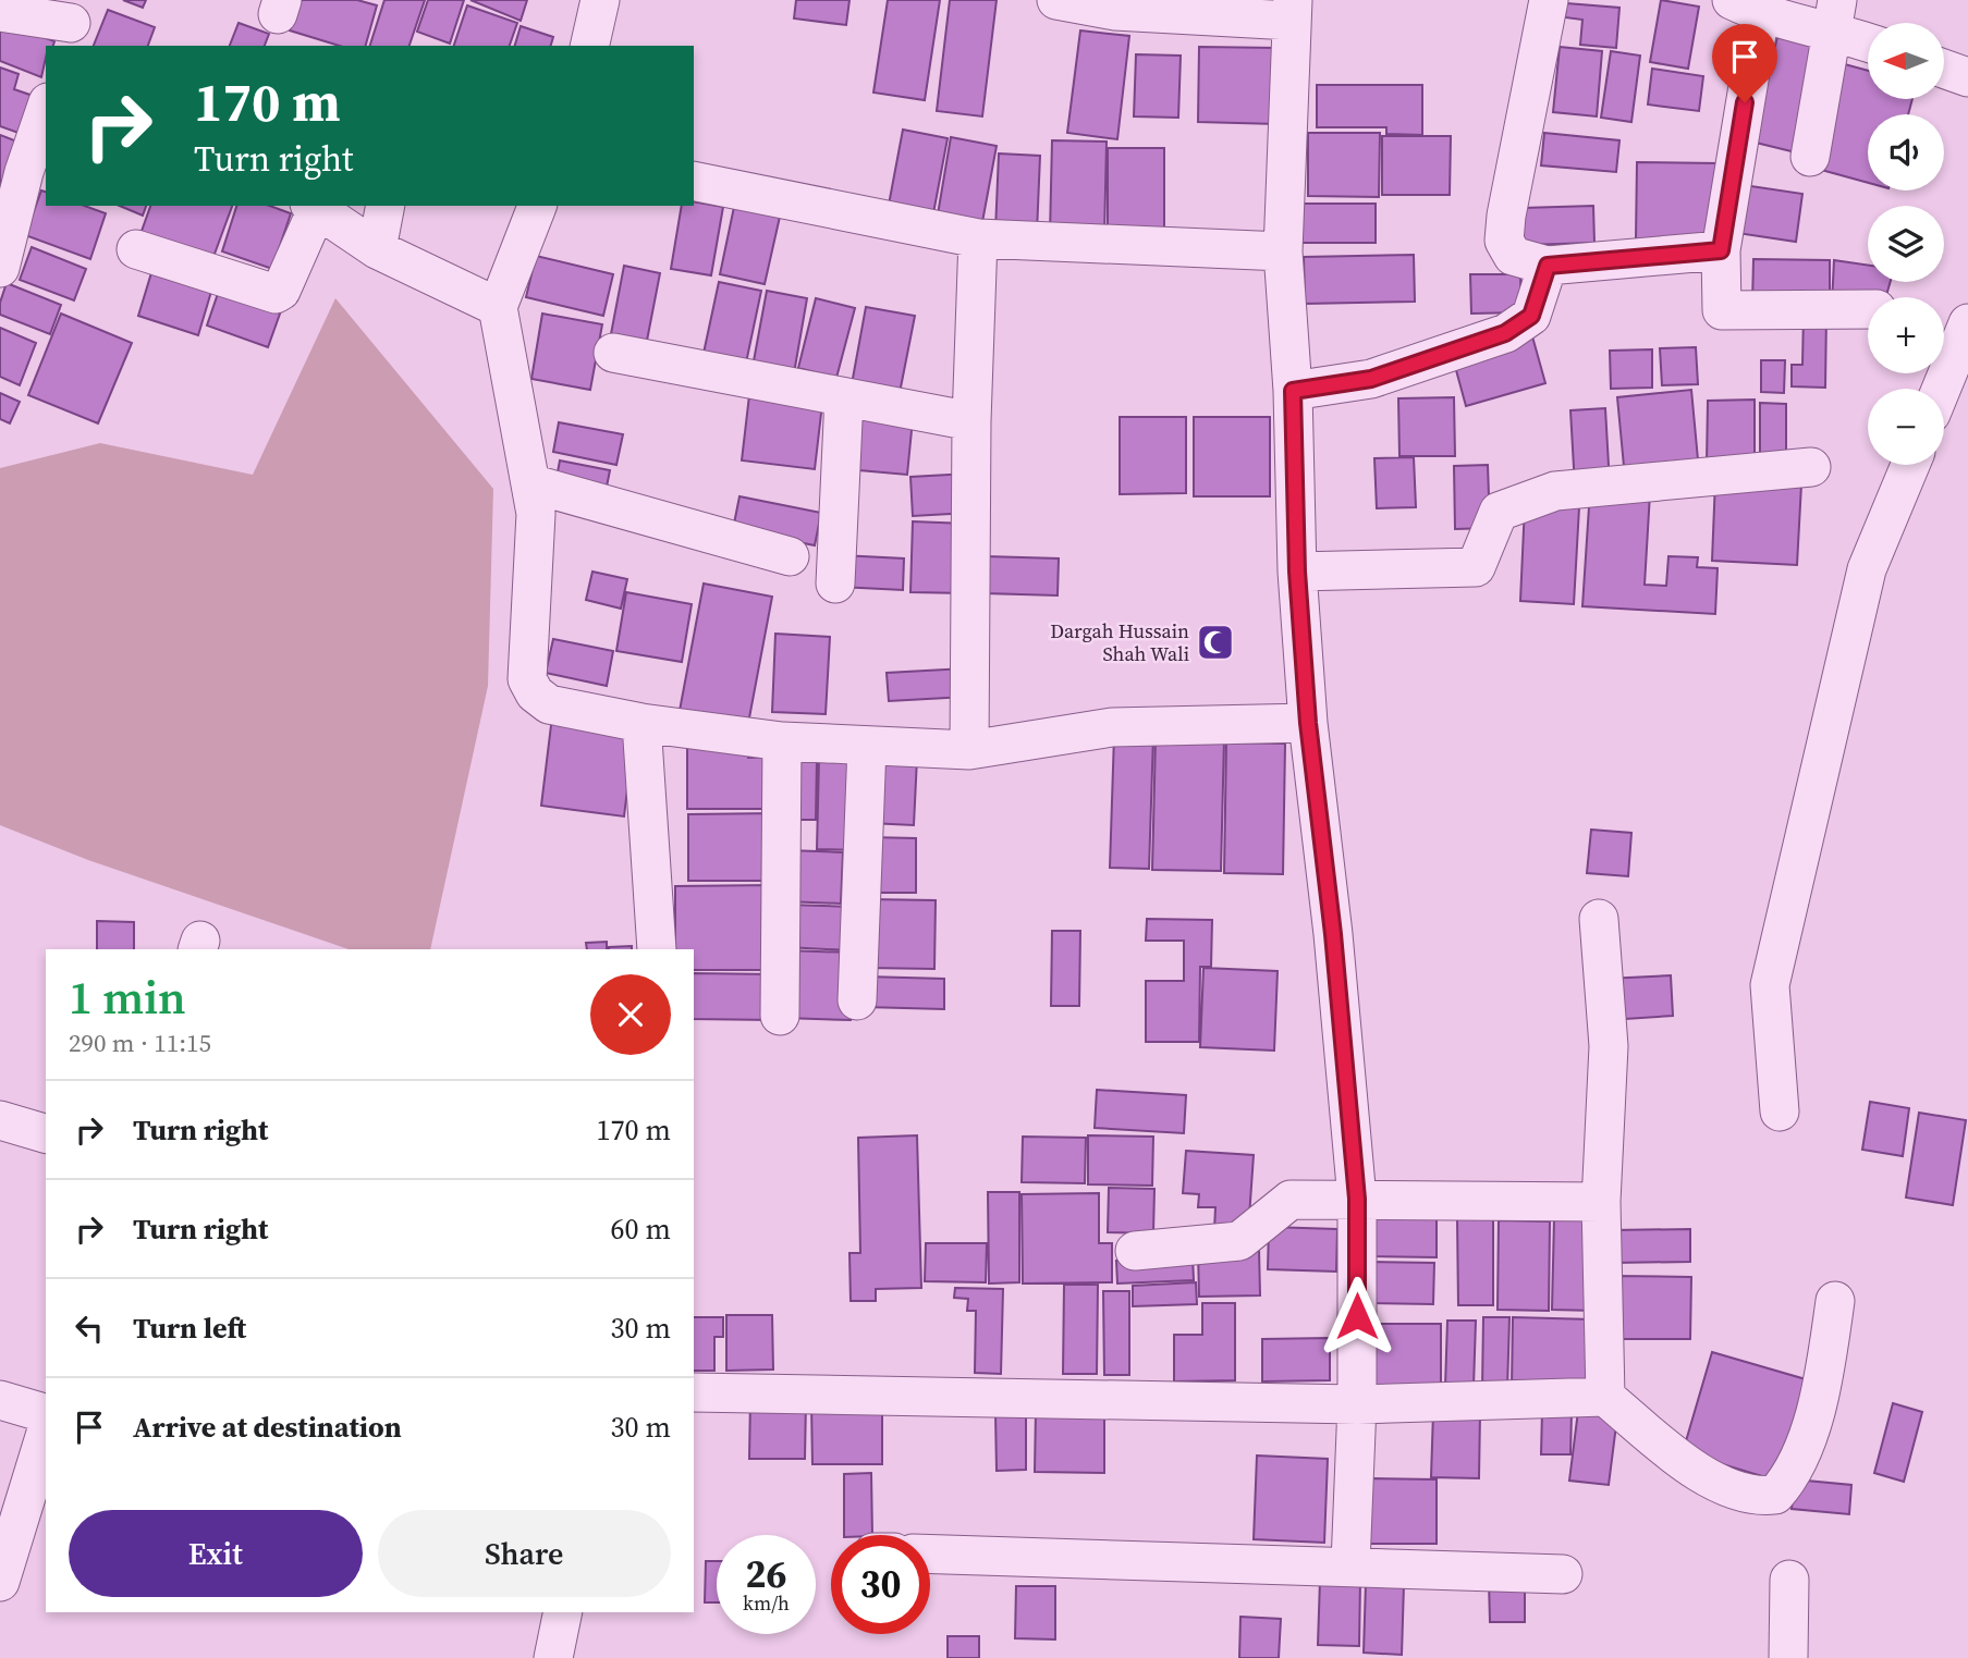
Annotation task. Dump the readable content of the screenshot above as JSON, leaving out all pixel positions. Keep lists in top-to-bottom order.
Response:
{
  "places": {
    "mosque": ["Dargah Hussain Shah Wali"]
  },
  "north": "left",
  "page": {
    "map_buttons": ["+", "−"],
    "turn": ["170 m", "Turn right"],
    "heading": ["1 min", "290 m · 11:15"],
    "list": [
      {
        "name": "Turn right",
        "value": "170 m"
      },
      {
        "name": "Turn right",
        "value": "60 m"
      },
      {
        "name": "Turn left",
        "value": "30 m"
      },
      {
        "name": "Arrive at destination",
        "value": "30 m"
      }
    ],
    "buttons": ["Exit", "Share"],
    "speed": "26 km/h",
    "limit": "30"
  }
}
